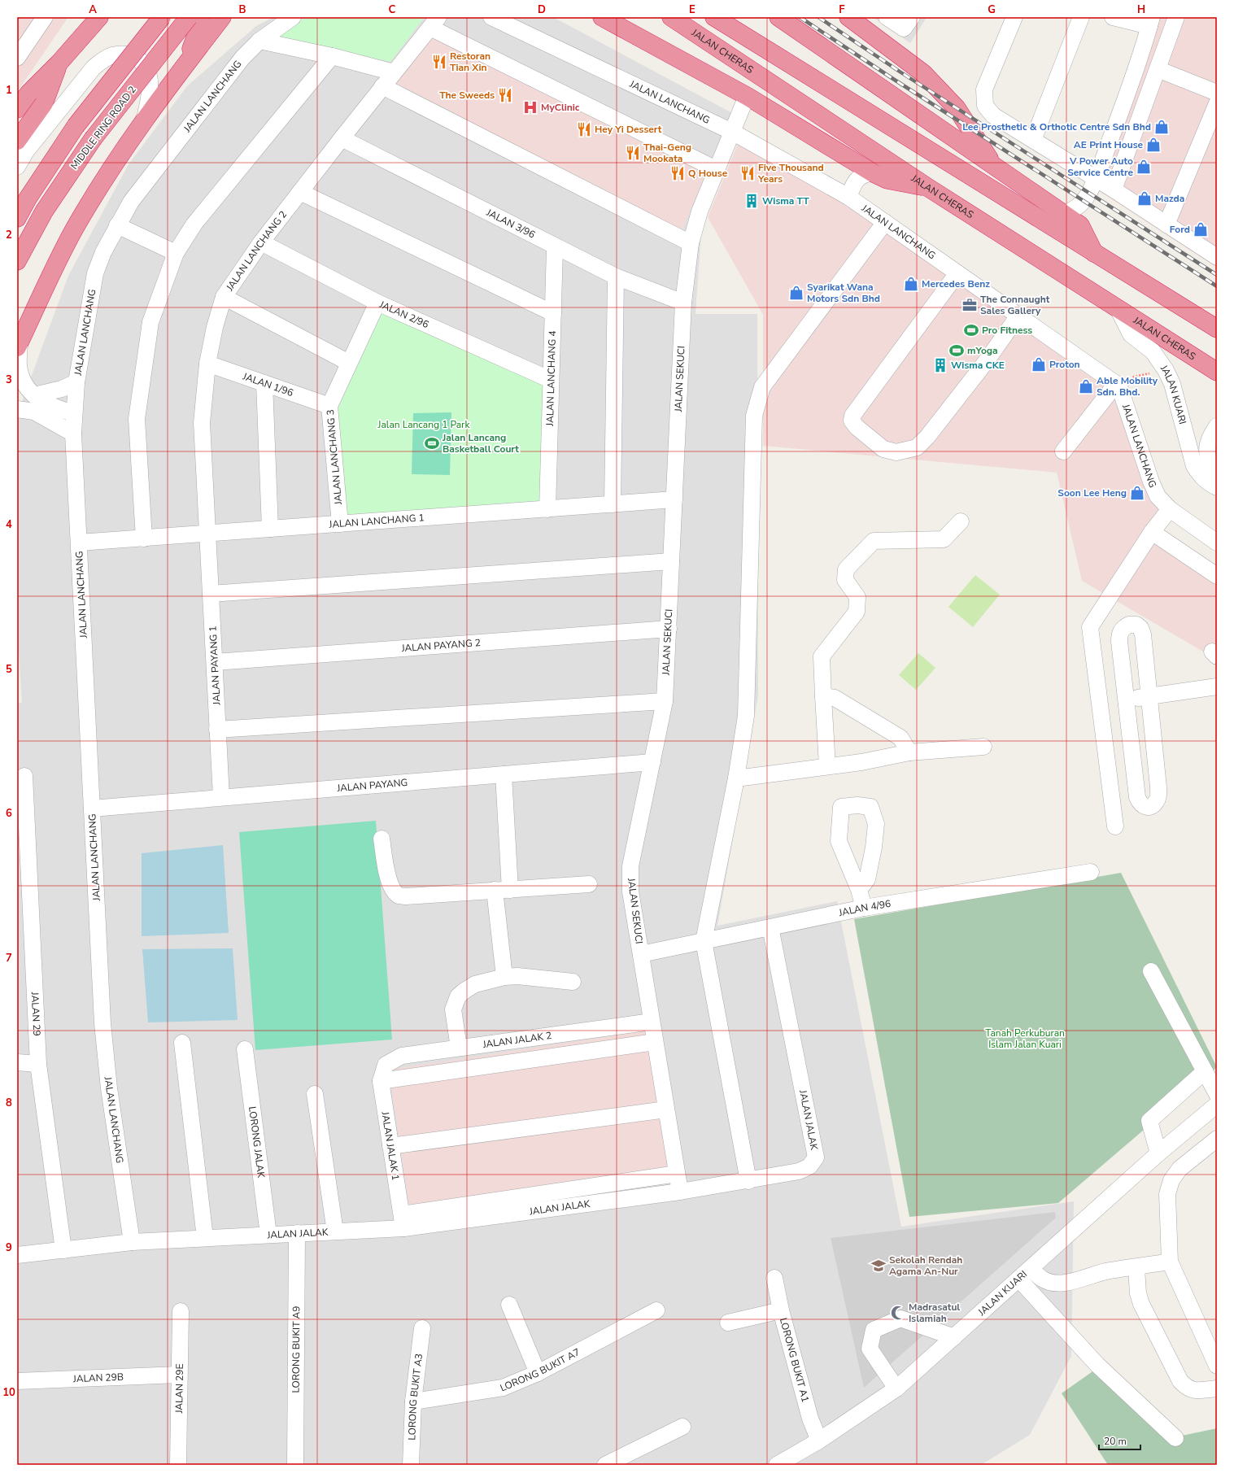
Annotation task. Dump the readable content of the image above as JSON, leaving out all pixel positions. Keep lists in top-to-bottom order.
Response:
{
  "streets": {
    "highway": ["JALAN CHERAS", "MIDDLE RING ROAD 2"],
    "street": [
      "JALAN LANCHANG",
      "JALAN 3/96",
      "JALAN LANCHANG 2",
      "JALAN 2/96",
      "JALAN LANCHANG 4",
      "JALAN SEKUCI",
      "JALAN 1/96",
      "JALAN KUARI",
      "JALAN LANCHANG 3",
      "JALAN LANCHANG 1",
      "JALAN PAYANG 2",
      "JALAN PAYANG 1",
      "JALAN PAYANG",
      "JALAN 4/96",
      "JALAN 29",
      "JALAN JALAK 2",
      "JALAN JALAK",
      "LORONG JALAK",
      "JALAN JALAK 1",
      "LORONG BUKIT A9",
      "LORONG BUKIT A1",
      "LORONG BUKIT A7",
      "JALAN 29B",
      "JALAN 29E",
      "LORONG BUKIT A3"
    ]
  },
  "crossings": [
    ["JALAN CHERAS", "JALAN KUARI"],
    ["JALAN LANCHANG", "JALAN SEKUCI"],
    ["JALAN LANCHANG", "JALAN LANCHANG 1"],
    ["JALAN LANCHANG", "JALAN PAYANG"],
    ["JALAN LANCHANG", "JALAN JALAK"],
    ["JALAN 3/96", "JALAN LANCHANG 2"],
    ["JALAN 3/96", "JALAN LANCHANG 4"],
    ["JALAN 3/96", "JALAN SEKUCI"],
    ["JALAN LANCHANG 2", "JALAN 2/96"],
    ["JALAN LANCHANG 2", "JALAN 1/96"],
    ["JALAN LANCHANG 2", "JALAN LANCHANG 1"],
    ["JALAN LANCHANG 2", "JALAN PAYANG 1"],
    ["JALAN 2/96", "JALAN LANCHANG 4"],
    ["JALAN 2/96", "JALAN LANCHANG 3"],
    ["JALAN LANCHANG 4", "JALAN LANCHANG 1"],
    ["JALAN SEKUCI", "JALAN LANCHANG 1"],
    ["JALAN SEKUCI", "JALAN PAYANG 2"],
    ["JALAN SEKUCI", "JALAN PAYANG"],
    ["JALAN SEKUCI", "JALAN 4/96"],
    ["JALAN SEKUCI", "JALAN JALAK 2"],
    ["JALAN SEKUCI", "JALAN JALAK"],
    ["JALAN 1/96", "JALAN LANCHANG 3"],
    ["JALAN KUARI", "LORONG BUKIT A1"],
    ["JALAN LANCHANG 3", "JALAN LANCHANG 1"],
    ["JALAN LANCHANG 1", "JALAN PAYANG 1"],
    ["JALAN PAYANG 2", "JALAN PAYANG 1"],
    ["JALAN PAYANG 1", "JALAN PAYANG"],
    ["JALAN 4/96", "JALAN JALAK"],
    ["JALAN 29", "JALAN JALAK"],
    ["JALAN JALAK 2", "JALAN JALAK 1"],
    ["JALAN JALAK", "LORONG JALAK"],
    ["JALAN JALAK", "JALAN JALAK 1"],
    ["JALAN JALAK", "LORONG BUKIT A9"],
    ["LORONG BUKIT A7", "LORONG BUKIT A3"],
    ["JALAN 29B", "JALAN 29E"]
  ],
  "parks": ["Jalan Lancang 1 Park", "Tanah Perkuburan Islam Jalan Kuari"],
  "places": {
    "restaurant": [
      "Restoran Tian Xin",
      "The Sweeds",
      "Hey Yi Dessert",
      "Thai-Geng Mookata",
      "Q House",
      "Five Thousand Years"
    ],
    "hospital": ["MyClinic"],
    "shop": [
      "Lee Prosthetic & Orthotic Centre Sdn Bhd",
      "AE Print House",
      "V Power Auto Service Centre",
      "Mazda",
      "Ford",
      "Mercedes Benz",
      "Syarikat Wana Motors Sdn Bhd",
      "Proton",
      "Able Mobility Sdn. Bhd.",
      "Soon Lee Heng"
    ],
    "building": ["Wisma TT", "Wisma CKE"],
    "office": ["The Connaught Sales Gallery"],
    "sports": ["Pro Fitness", "mYoga", "Jalan Lancang Basketball Court"],
    "school or university": ["Sekolah Rendah Agama An-Nur"],
    "mosque": ["Madrasatul Islamiah"]
  },
  "scale_bar": "20 m",
  "grid": {
    "columns": [
      "A",
      "B",
      "C",
      "D",
      "E",
      "F",
      "G",
      "H"
    ],
    "rows": [
      "1",
      "2",
      "3",
      "4",
      "5",
      "6",
      "7",
      "8",
      "9",
      "10"
    ]
  }
}
